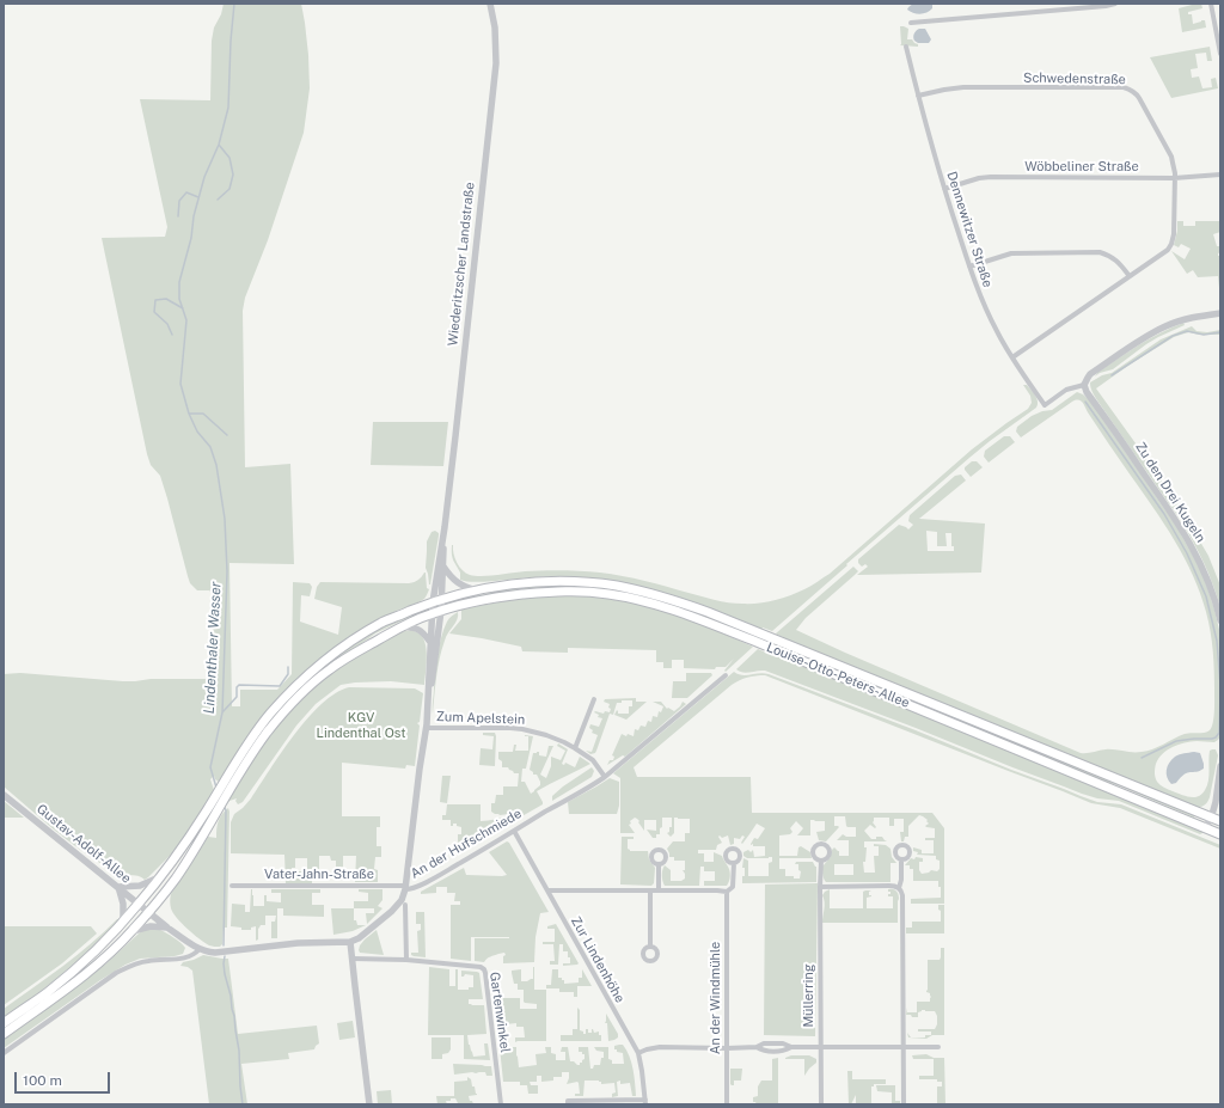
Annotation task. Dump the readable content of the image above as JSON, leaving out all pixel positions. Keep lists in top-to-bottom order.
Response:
{
  "streets": {
    "main road": ["Louise-Otto-Peters-Allee"],
    "street": [
      "Schwedenstraße",
      "Wöbbeliner Straße",
      "Dennewitzer Straße",
      "Wiederitzscher Landstraße",
      "Zu den Drei Kugeln",
      "Zum Apelstein",
      "Gustav-Adolf-Allee",
      "An der Hufschmiede",
      "Vater-Jahn-Straße",
      "Zur Lindenhöhe",
      "Müllerring",
      "An der Windmühle",
      "Gartenwinkel"
    ]
  },
  "crossings": [
    ["Schwedenstraße", "Wöbbeliner Straße"],
    ["Schwedenstraße", "Dennewitzer Straße"],
    ["Wöbbeliner Straße", "Dennewitzer Straße"],
    ["Dennewitzer Straße", "Zu den Drei Kugeln"],
    ["Wiederitzscher Landstraße", "Louise-Otto-Peters-Allee"],
    ["Wiederitzscher Landstraße", "Zum Apelstein"],
    ["Wiederitzscher Landstraße", "An der Hufschmiede"],
    ["Wiederitzscher Landstraße", "Vater-Jahn-Straße"],
    ["Zum Apelstein", "An der Hufschmiede"],
    ["An der Hufschmiede", "Vater-Jahn-Straße"],
    ["An der Hufschmiede", "Zur Lindenhöhe"]
  ],
  "water": ["Lindenthaler Wasser"],
  "parks": ["KGV Lindenthal Ost"],
  "scale_bar": "100 m"
}
